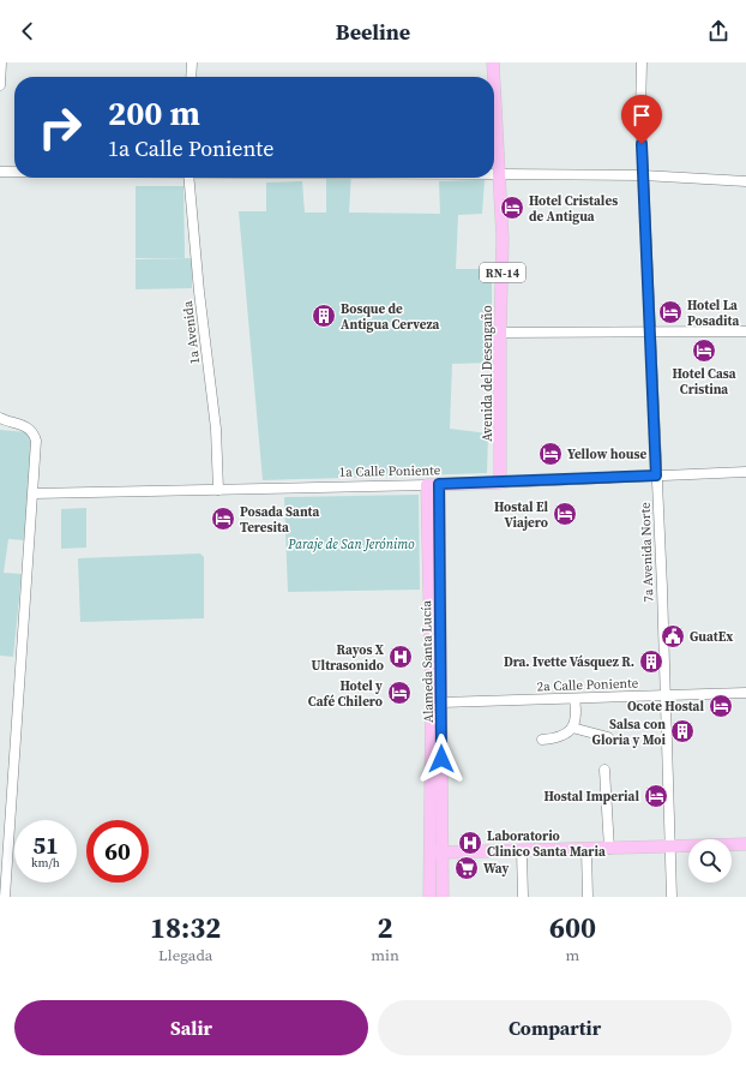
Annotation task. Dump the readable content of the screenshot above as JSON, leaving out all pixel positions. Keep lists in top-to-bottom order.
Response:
{
  "streets": {
    "main road": [
      "RN-14",
      "Avenida del Desengaño",
      "1a Calle Poniente",
      "Alameda Santa Lucía"
    ],
    "street": ["1a Avenida", "7a Avenida Norte", "2a Calle Poniente"]
  },
  "crossings": [
    ["1a Avenida", "1a Calle Poniente"],
    ["Avenida del Desengaño", "1a Calle Poniente"],
    ["1a Calle Poniente", "7a Avenida Norte"],
    ["1a Calle Poniente", "Alameda Santa Lucía"],
    ["7a Avenida Norte", "2a Calle Poniente"],
    ["Alameda Santa Lucía", "2a Calle Poniente"]
  ],
  "parks": ["Paraje de San Jerónimo"],
  "places": {
    "hotel": [
      "Hotel Cristales de Antigua",
      "Hotel La Posadita",
      "Hotel Casa Cristina",
      "Yellow house",
      "Hostal El Viajero",
      "Posada Santa Teresita",
      "Hotel y Café Chilero",
      "Ocote Hostal",
      "Hostal Imperial"
    ],
    "building": ["Bosque de Antigua Cerveza", "Dra. Ivette Vásquez R.", "Salsa con Gloria y Moi"],
    "public building": ["GuatEx"],
    "hospital": ["Rayos X Ultrasonido", "Laboratorio Clinico Santa Maria"],
    "supermarket": ["Way"]
  },
  "page": {
    "header": "Beeline",
    "turn": ["200 m", "1a Calle Poniente"],
    "speed": "51 km/h",
    "limit": "60",
    "eta": [
      "18:32",
      "Llegada",
      "2",
      "min",
      "600",
      "m"
    ],
    "buttons": ["Salir", "Compartir"]
  }
}
